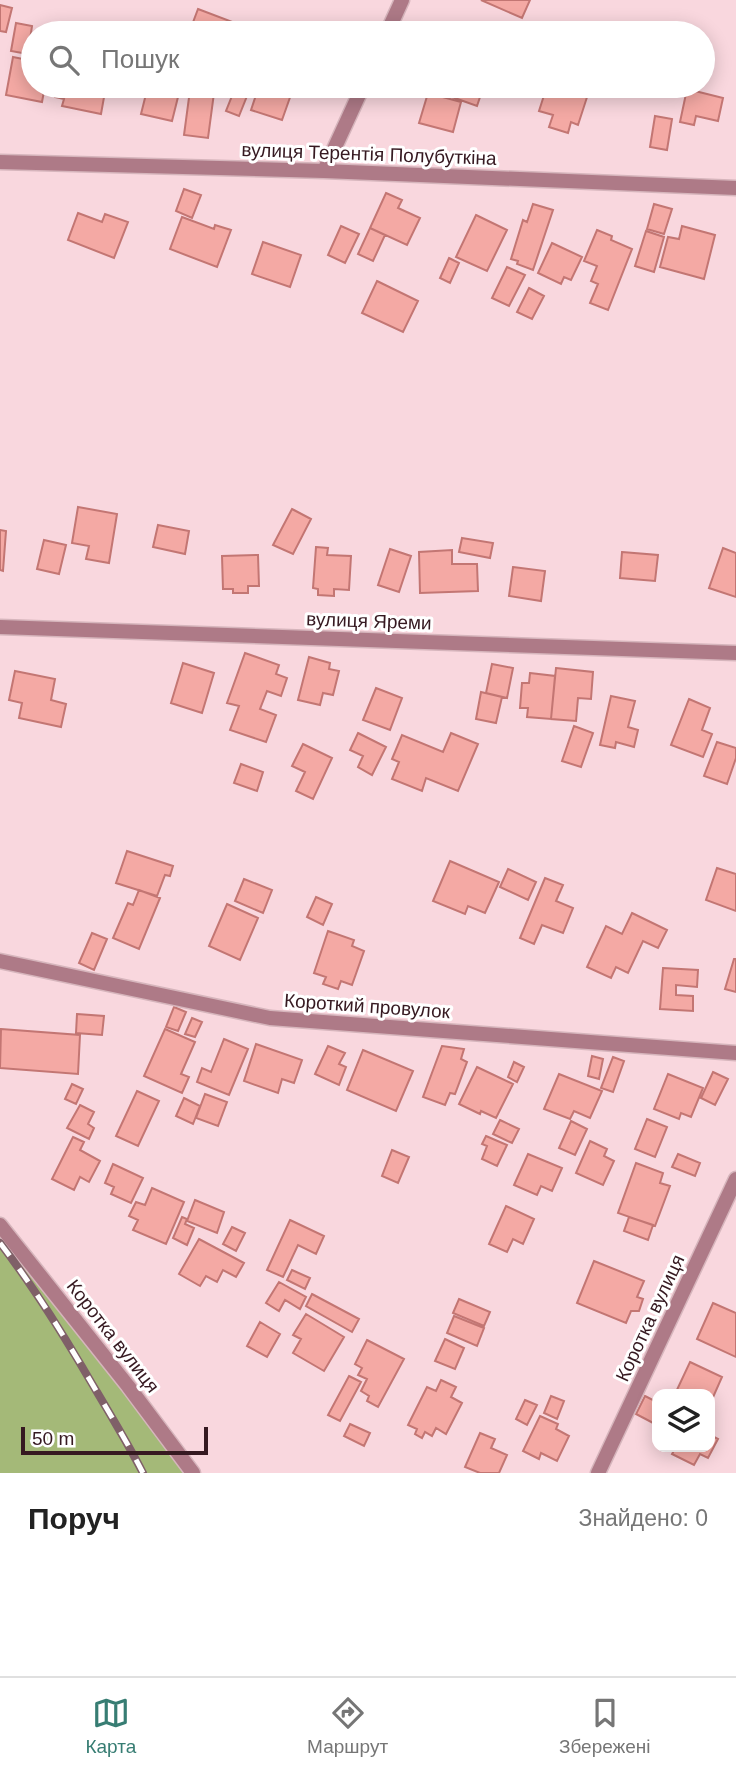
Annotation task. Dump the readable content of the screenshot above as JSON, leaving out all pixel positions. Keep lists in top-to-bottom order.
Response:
{
  "streets": {
    "street": [
      "вулиця Терентія Полубуткіна",
      "вулиця Яреми",
      "Короткий провулок",
      "Коротка вулиця"
    ]
  },
  "scale_bar": "50 m",
  "page": {
    "search": "Пошук",
    "scale": "50 m",
    "heading": ["Поруч", "Знайдено: 0"],
    "nav": ["Карта", "Маршрут", "Збережені"]
  }
}
